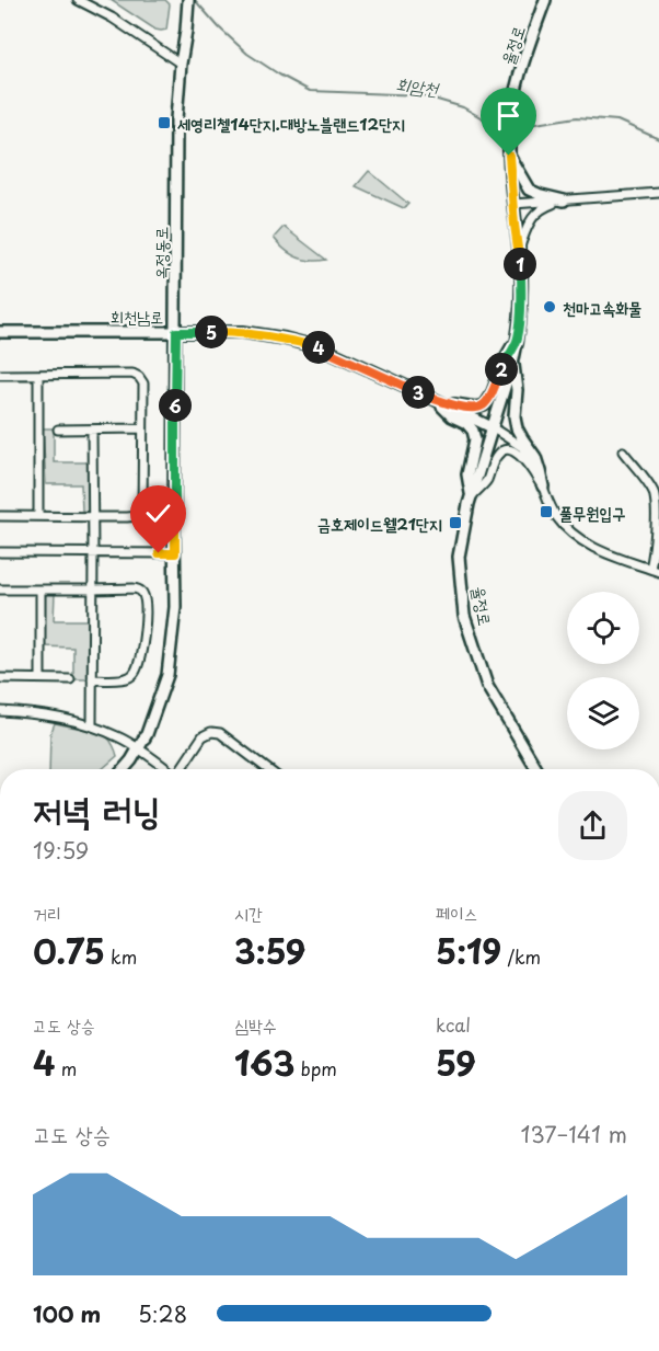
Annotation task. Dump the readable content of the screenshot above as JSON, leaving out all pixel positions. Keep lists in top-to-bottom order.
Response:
{
  "streets": {
    "main road": ["율정로", "옥정동로", "회천남로"]
  },
  "crossings": [
    ["율정로", "회천남로"],
    ["옥정동로", "회천남로"]
  ],
  "water": ["회암천"],
  "places": {
    "transit": ["세영리첼14단지.대방노블랜드12단지", "풀무원입구", "금호제이드웰21단지"],
    "other": ["천마고속화물"]
  },
  "page": {
    "pins": [
      "1",
      "5",
      "4",
      "2",
      "3",
      "6"
    ],
    "heading": ["저녁 러닝", "19:59"],
    "stats": [
      ["거리", "0.75 km"],
      ["시간", "3:59"],
      ["페이스", "5:19 /km"],
      ["고도 상승", "4 m"],
      ["심박수", "163 bpm"],
      ["kcal", "59"]
    ],
    "chart": ["고도 상승", "137–141 m"],
    "list": [
      {
        "name": "100 m",
        "note": "5:28"
      }
    ]
  }
}
